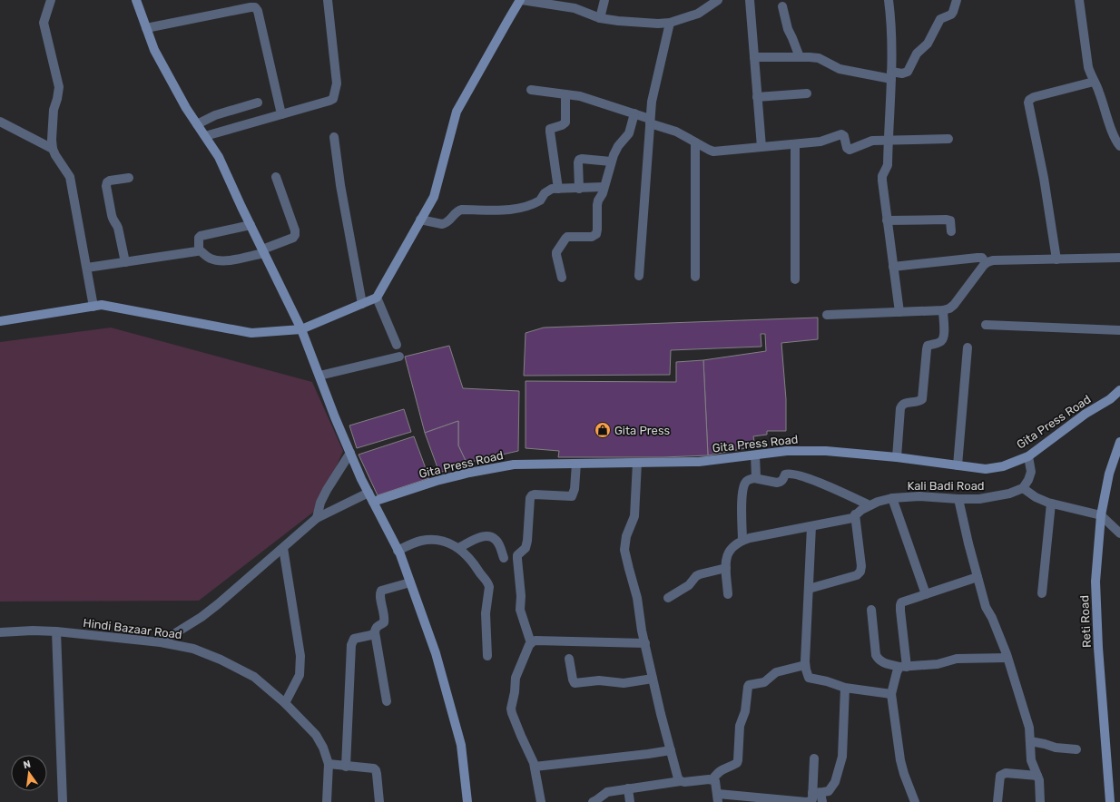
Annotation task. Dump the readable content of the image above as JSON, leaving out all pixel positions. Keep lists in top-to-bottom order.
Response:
{
  "streets": {
    "street": [
      "Gita Press Road",
      "Kali Badi Road",
      "Reti Road",
      "Hindi Bazaar Road"
    ]
  },
  "places": {
    "shop": ["Gita Press"]
  },
  "north": "top"
}
